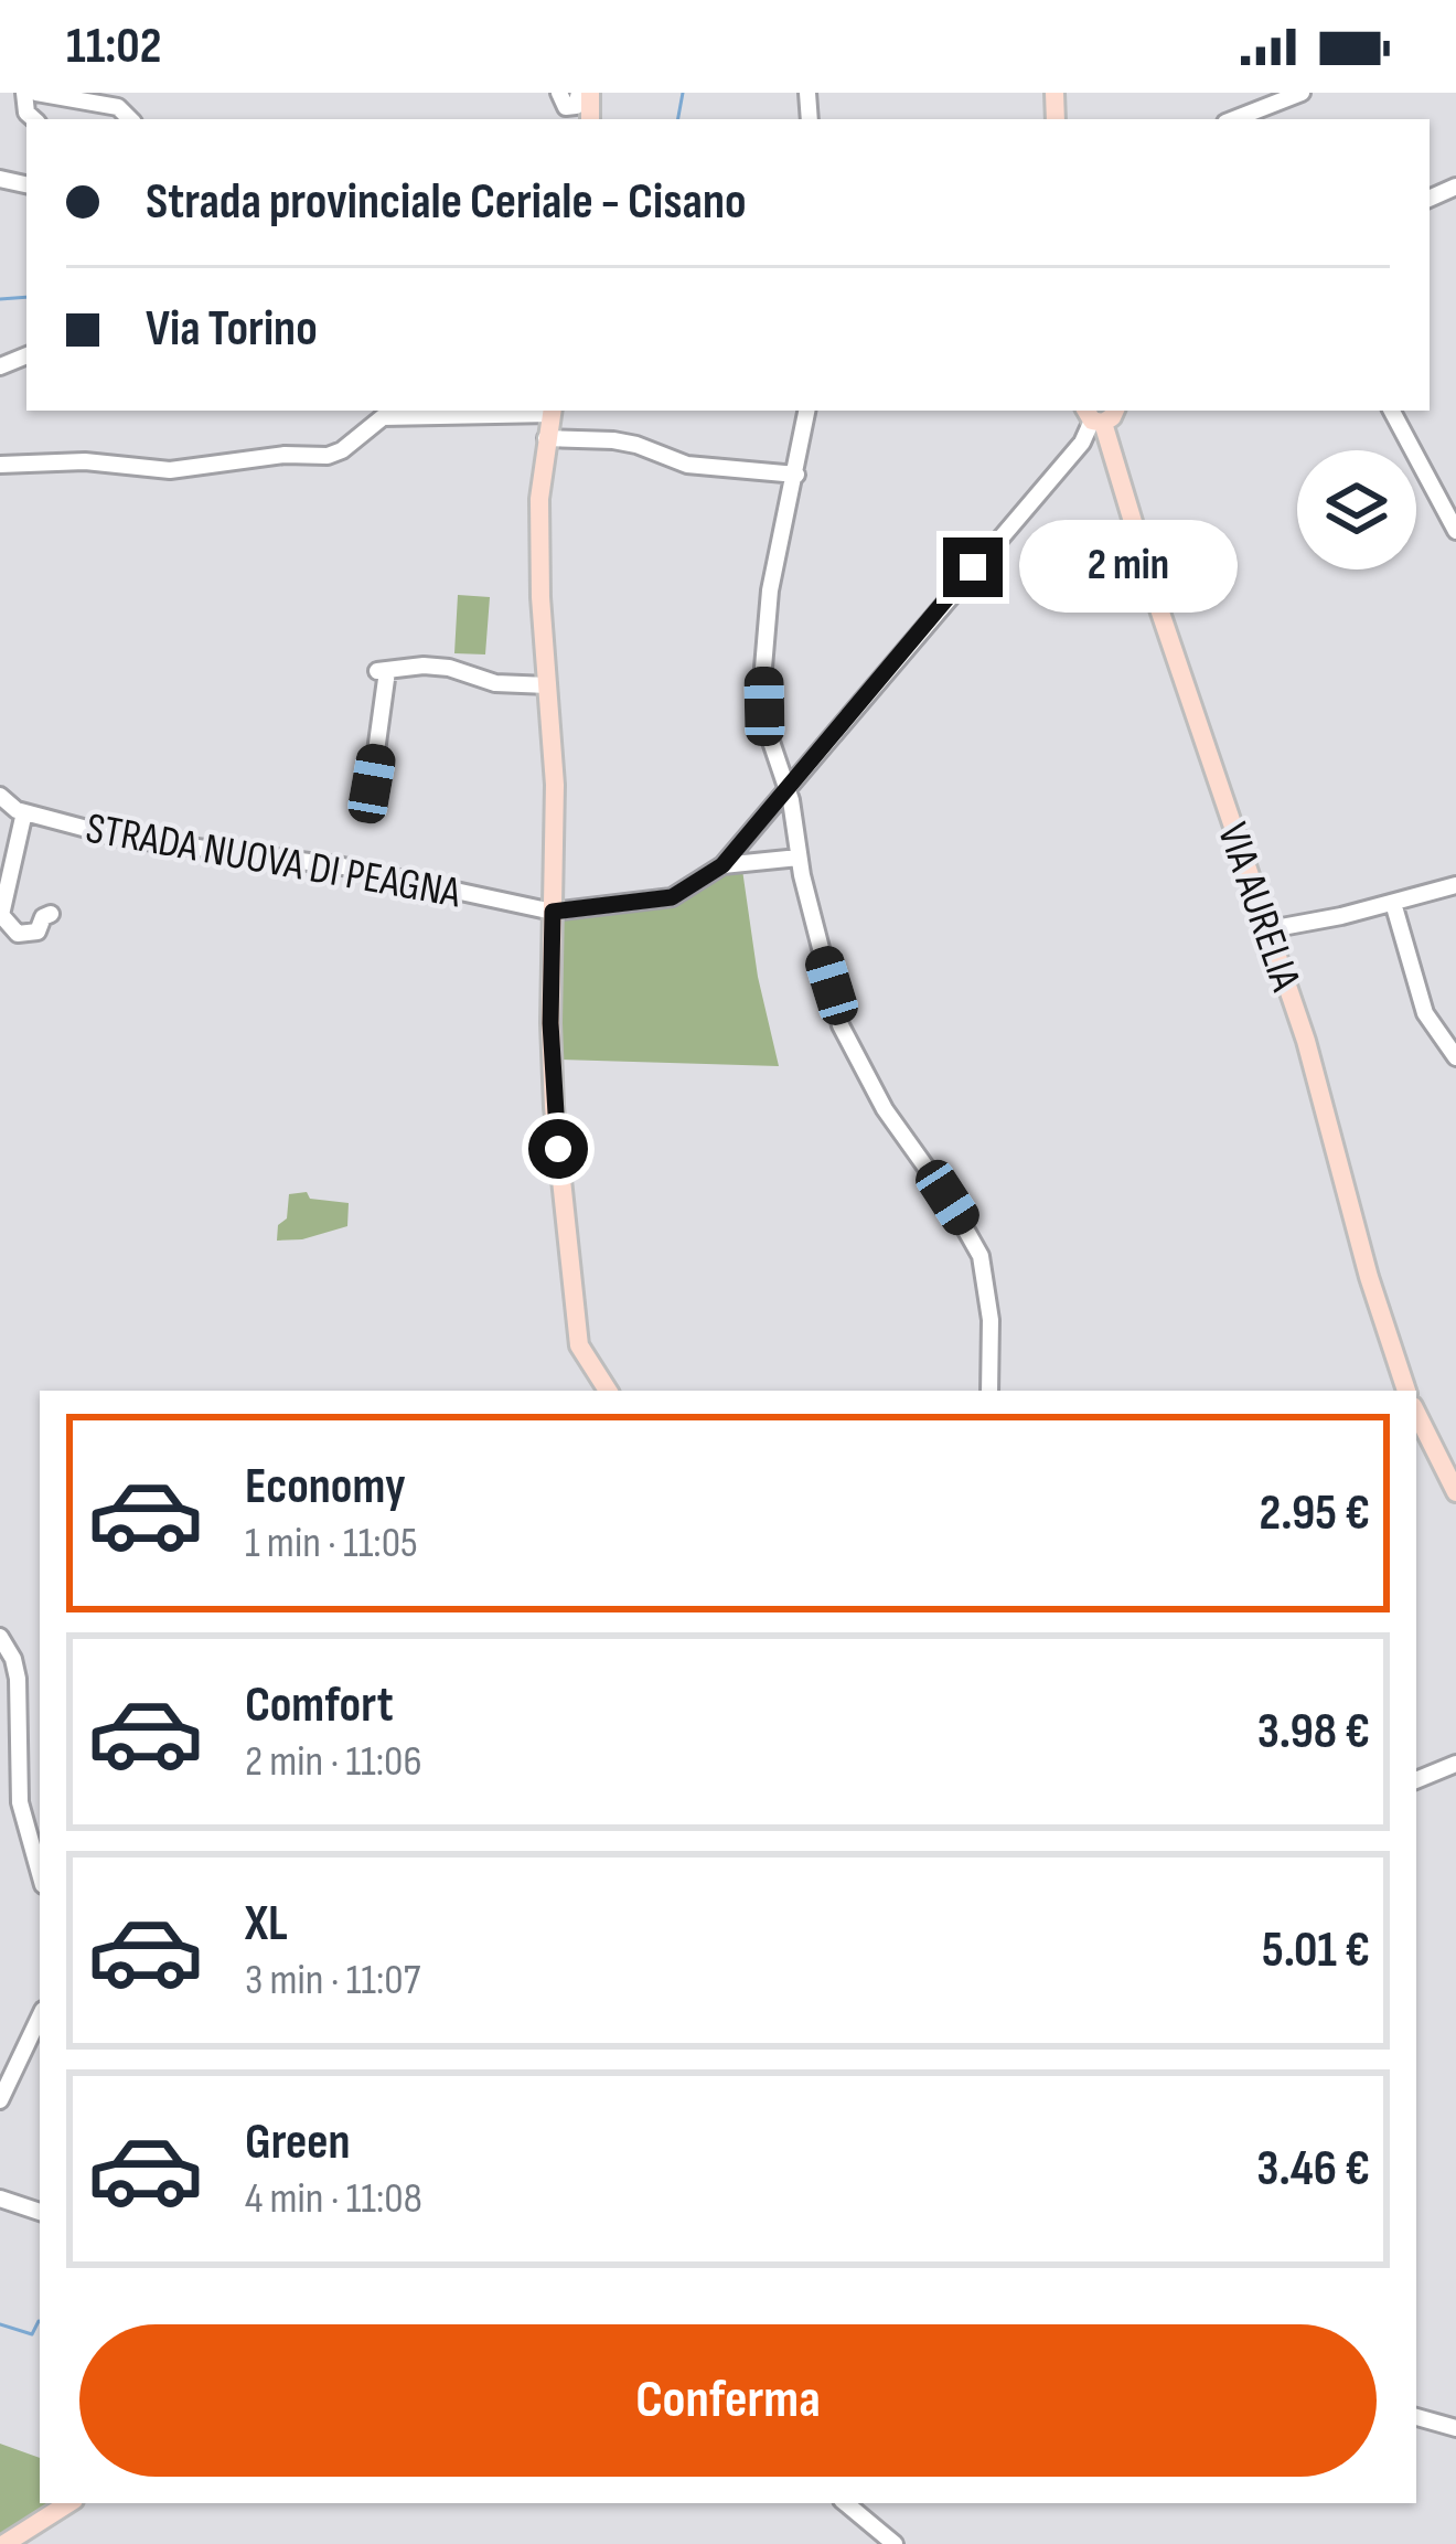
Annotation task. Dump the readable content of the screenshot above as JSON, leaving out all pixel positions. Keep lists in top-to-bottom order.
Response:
{
  "streets": {
    "main road": ["VIA AURELIA"],
    "street": ["STRADA NUOVA DI PEAGNA"]
  },
  "page": {
    "status": "11:02",
    "banner": ["Strada provinciale Ceriale - Cisano", "Via Torino"],
    "bubble": "2 min",
    "list": [
      {
        "name": "Economy",
        "note": "1 min · 11:05",
        "value": "2.95 €"
      },
      {
        "name": "Comfort",
        "note": "2 min · 11:06",
        "value": "3.98 €"
      },
      {
        "name": "XL",
        "note": "3 min · 11:07",
        "value": "5.01 €"
      },
      {
        "name": "Green",
        "note": "4 min · 11:08",
        "value": "3.46 €"
      }
    ],
    "buttons": "Conferma"
  }
}
